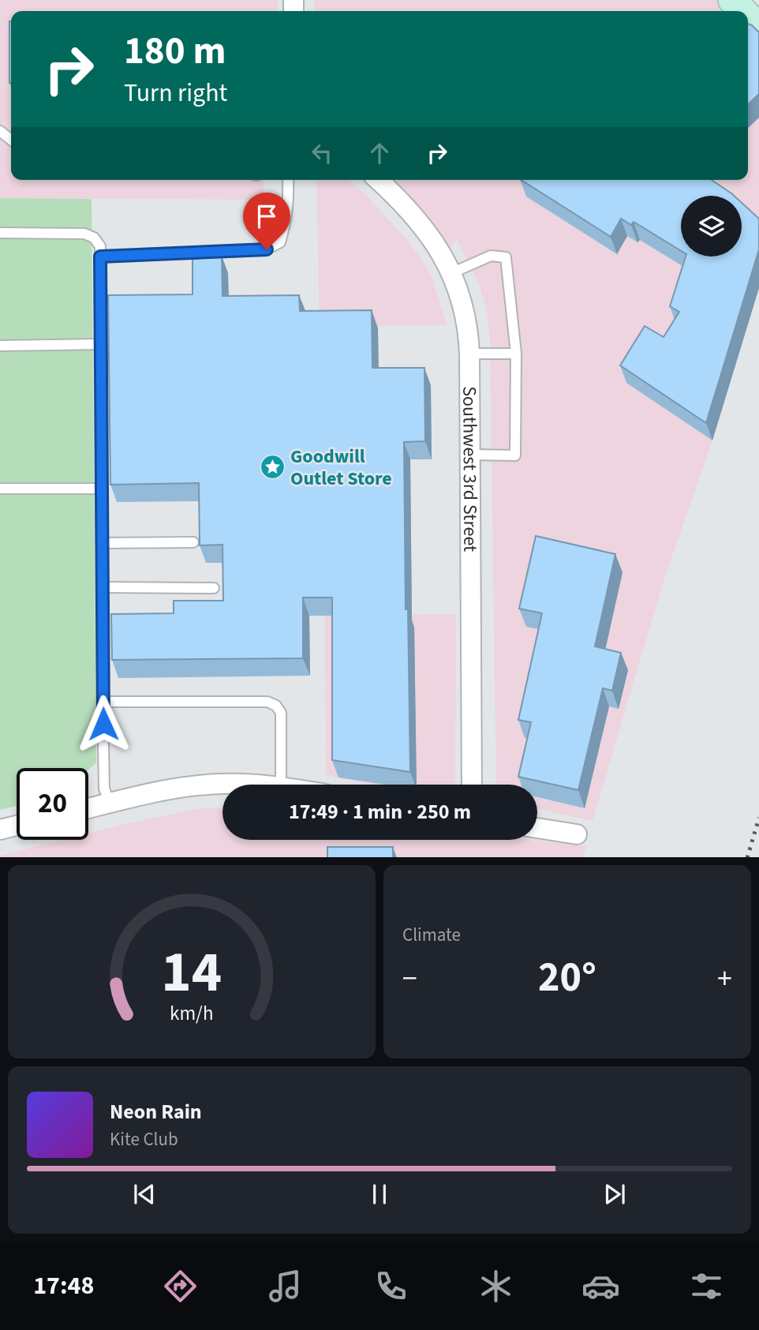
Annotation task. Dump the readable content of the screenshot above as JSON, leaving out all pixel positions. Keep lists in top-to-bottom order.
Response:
{
  "streets": {
    "street": ["Southwest 3rd Street"]
  },
  "places": {
    "place": ["Goodwill Outlet Store"]
  },
  "page": {
    "turn": ["180 m", "Turn right"],
    "limit": "20",
    "trip": "17:49 · 1 min · 250 m",
    "tile": "Climate",
    "heat": ["−", "20°", "+"],
    "song": ["Neon Rain", "Kite Club"],
    "tabs": "17:48",
    "gauge": ["14", "km/h"]
  }
}
